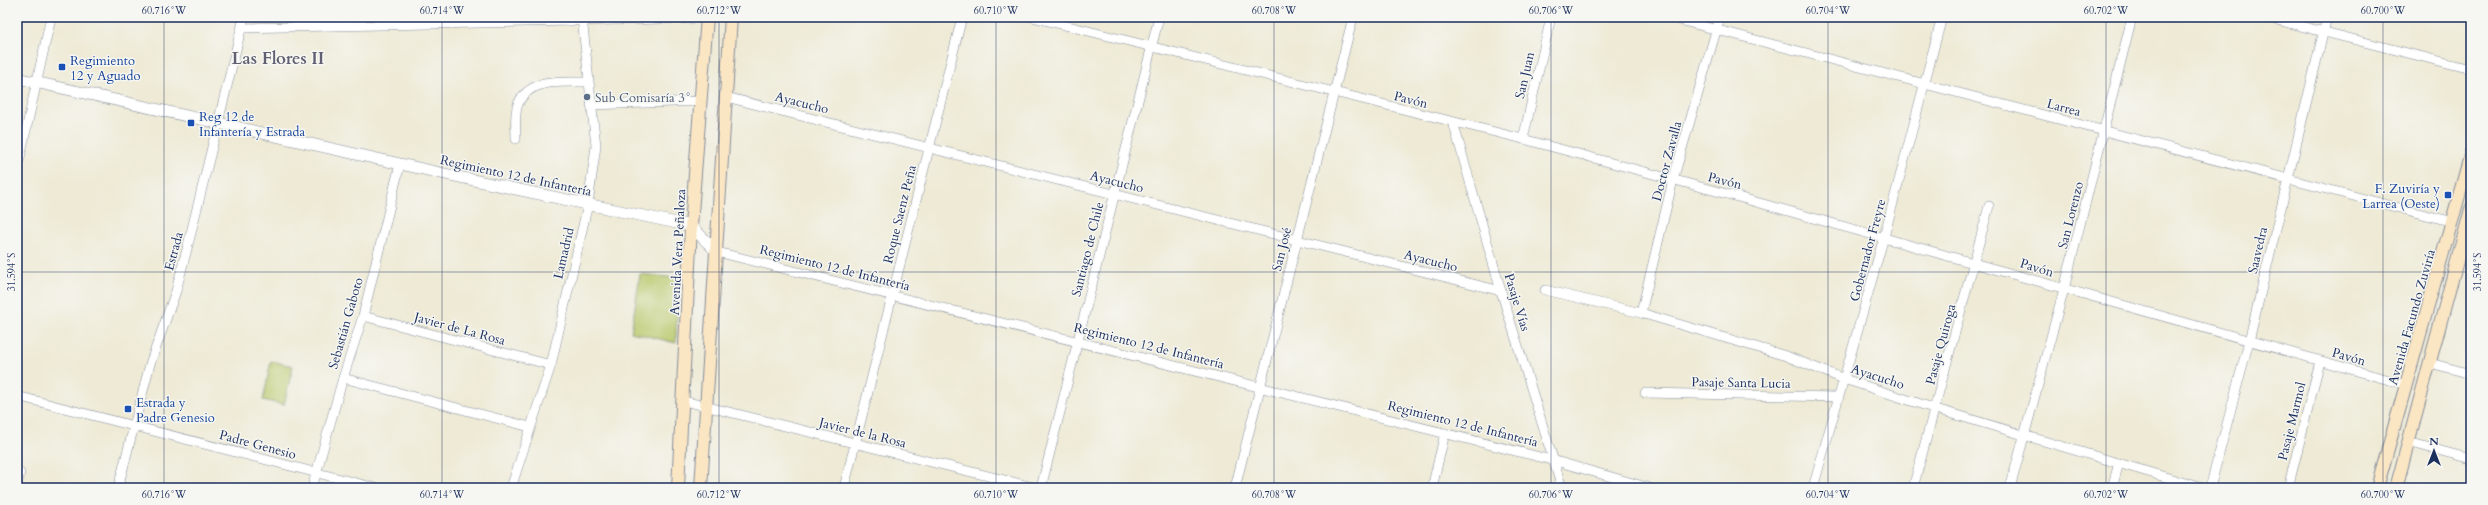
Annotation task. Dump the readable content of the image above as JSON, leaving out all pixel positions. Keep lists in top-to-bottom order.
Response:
{
  "streets": {
    "main road": ["Avenida Vera Peñaloza", "Avenida Facundo Zuviría"],
    "street": [
      "San Juan",
      "Pavón",
      "Ayacucho",
      "Larrea",
      "Doctor Zavalla",
      "Regimiento 12 de Infantería",
      "Roque Saenz Peña",
      "San Lorenzo",
      "Santiago de Chile",
      "San José",
      "Gobernador Freyre",
      "Saavedra",
      "Estrada",
      "Lamadrid",
      "Pasaje Vías",
      "Sebastián Gaboto",
      "Javier de La Rosa",
      "Pasaje Quiroga",
      "Pasaje Santa Lucia",
      "Pasaje Marmol",
      "Javier de la Rosa",
      "Padre Genesio"
    ]
  },
  "crossings": [
    ["San Juan", "Pavón"],
    ["Pavón", "Doctor Zavalla"],
    ["Pavón", "San Lorenzo"],
    ["Pavón", "Santiago de Chile"],
    ["Pavón", "San José"],
    ["Pavón", "Gobernador Freyre"],
    ["Pavón", "Saavedra"],
    ["Pavón", "Pasaje Vías"],
    ["Pavón", "Avenida Facundo Zuviría"],
    ["Pavón", "Pasaje Quiroga"],
    ["Pavón", "Pasaje Marmol"],
    ["Ayacucho", "Doctor Zavalla"],
    ["Ayacucho", "Roque Saenz Peña"],
    ["Ayacucho", "San Lorenzo"],
    ["Ayacucho", "Santiago de Chile"],
    ["Ayacucho", "San José"],
    ["Ayacucho", "Gobernador Freyre"],
    ["Ayacucho", "Pasaje Vías"],
    ["Ayacucho", "Pasaje Quiroga"],
    ["Larrea", "Doctor Zavalla"],
    ["Larrea", "San Lorenzo"],
    ["Larrea", "Gobernador Freyre"],
    ["Larrea", "Saavedra"],
    ["Larrea", "Avenida Facundo Zuviría"],
    ["Regimiento 12 de Infantería", "Roque Saenz Peña"],
    ["Regimiento 12 de Infantería", "Santiago de Chile"],
    ["Regimiento 12 de Infantería", "San José"],
    ["Regimiento 12 de Infantería", "Estrada"],
    ["Regimiento 12 de Infantería", "Avenida Vera Peñaloza"],
    ["Regimiento 12 de Infantería", "Lamadrid"],
    ["Regimiento 12 de Infantería", "Pasaje Vías"],
    ["Regimiento 12 de Infantería", "Sebastián Gaboto"],
    ["Roque Saenz Peña", "Javier de la Rosa"],
    ["Gobernador Freyre", "Pasaje Santa Lucia"],
    ["Estrada", "Padre Genesio"],
    ["Avenida Vera Peñaloza", "Javier de la Rosa"],
    ["Lamadrid", "Javier de La Rosa"],
    ["Sebastián Gaboto", "Javier de La Rosa"],
    ["Sebastián Gaboto", "Padre Genesio"]
  ],
  "districts": ["Las Flores II"],
  "places": {
    "transit": [
      "Regimiento 12 y Aguado",
      "Reg 12 de Infantería y Estrada",
      "F. Zuviría y Larrea (Oeste)",
      "Estrada y Padre Genesio"
    ],
    "other": ["Sub Comisaría 3°"]
  },
  "north": "top",
  "coordinates": [
    "60.716°W",
    "60.714°W",
    "60.712°W",
    "60.710°W",
    "60.708°W",
    "60.706°W",
    "60.704°W",
    "60.702°W",
    "60.700°W",
    "31.594°S"
  ]
}
